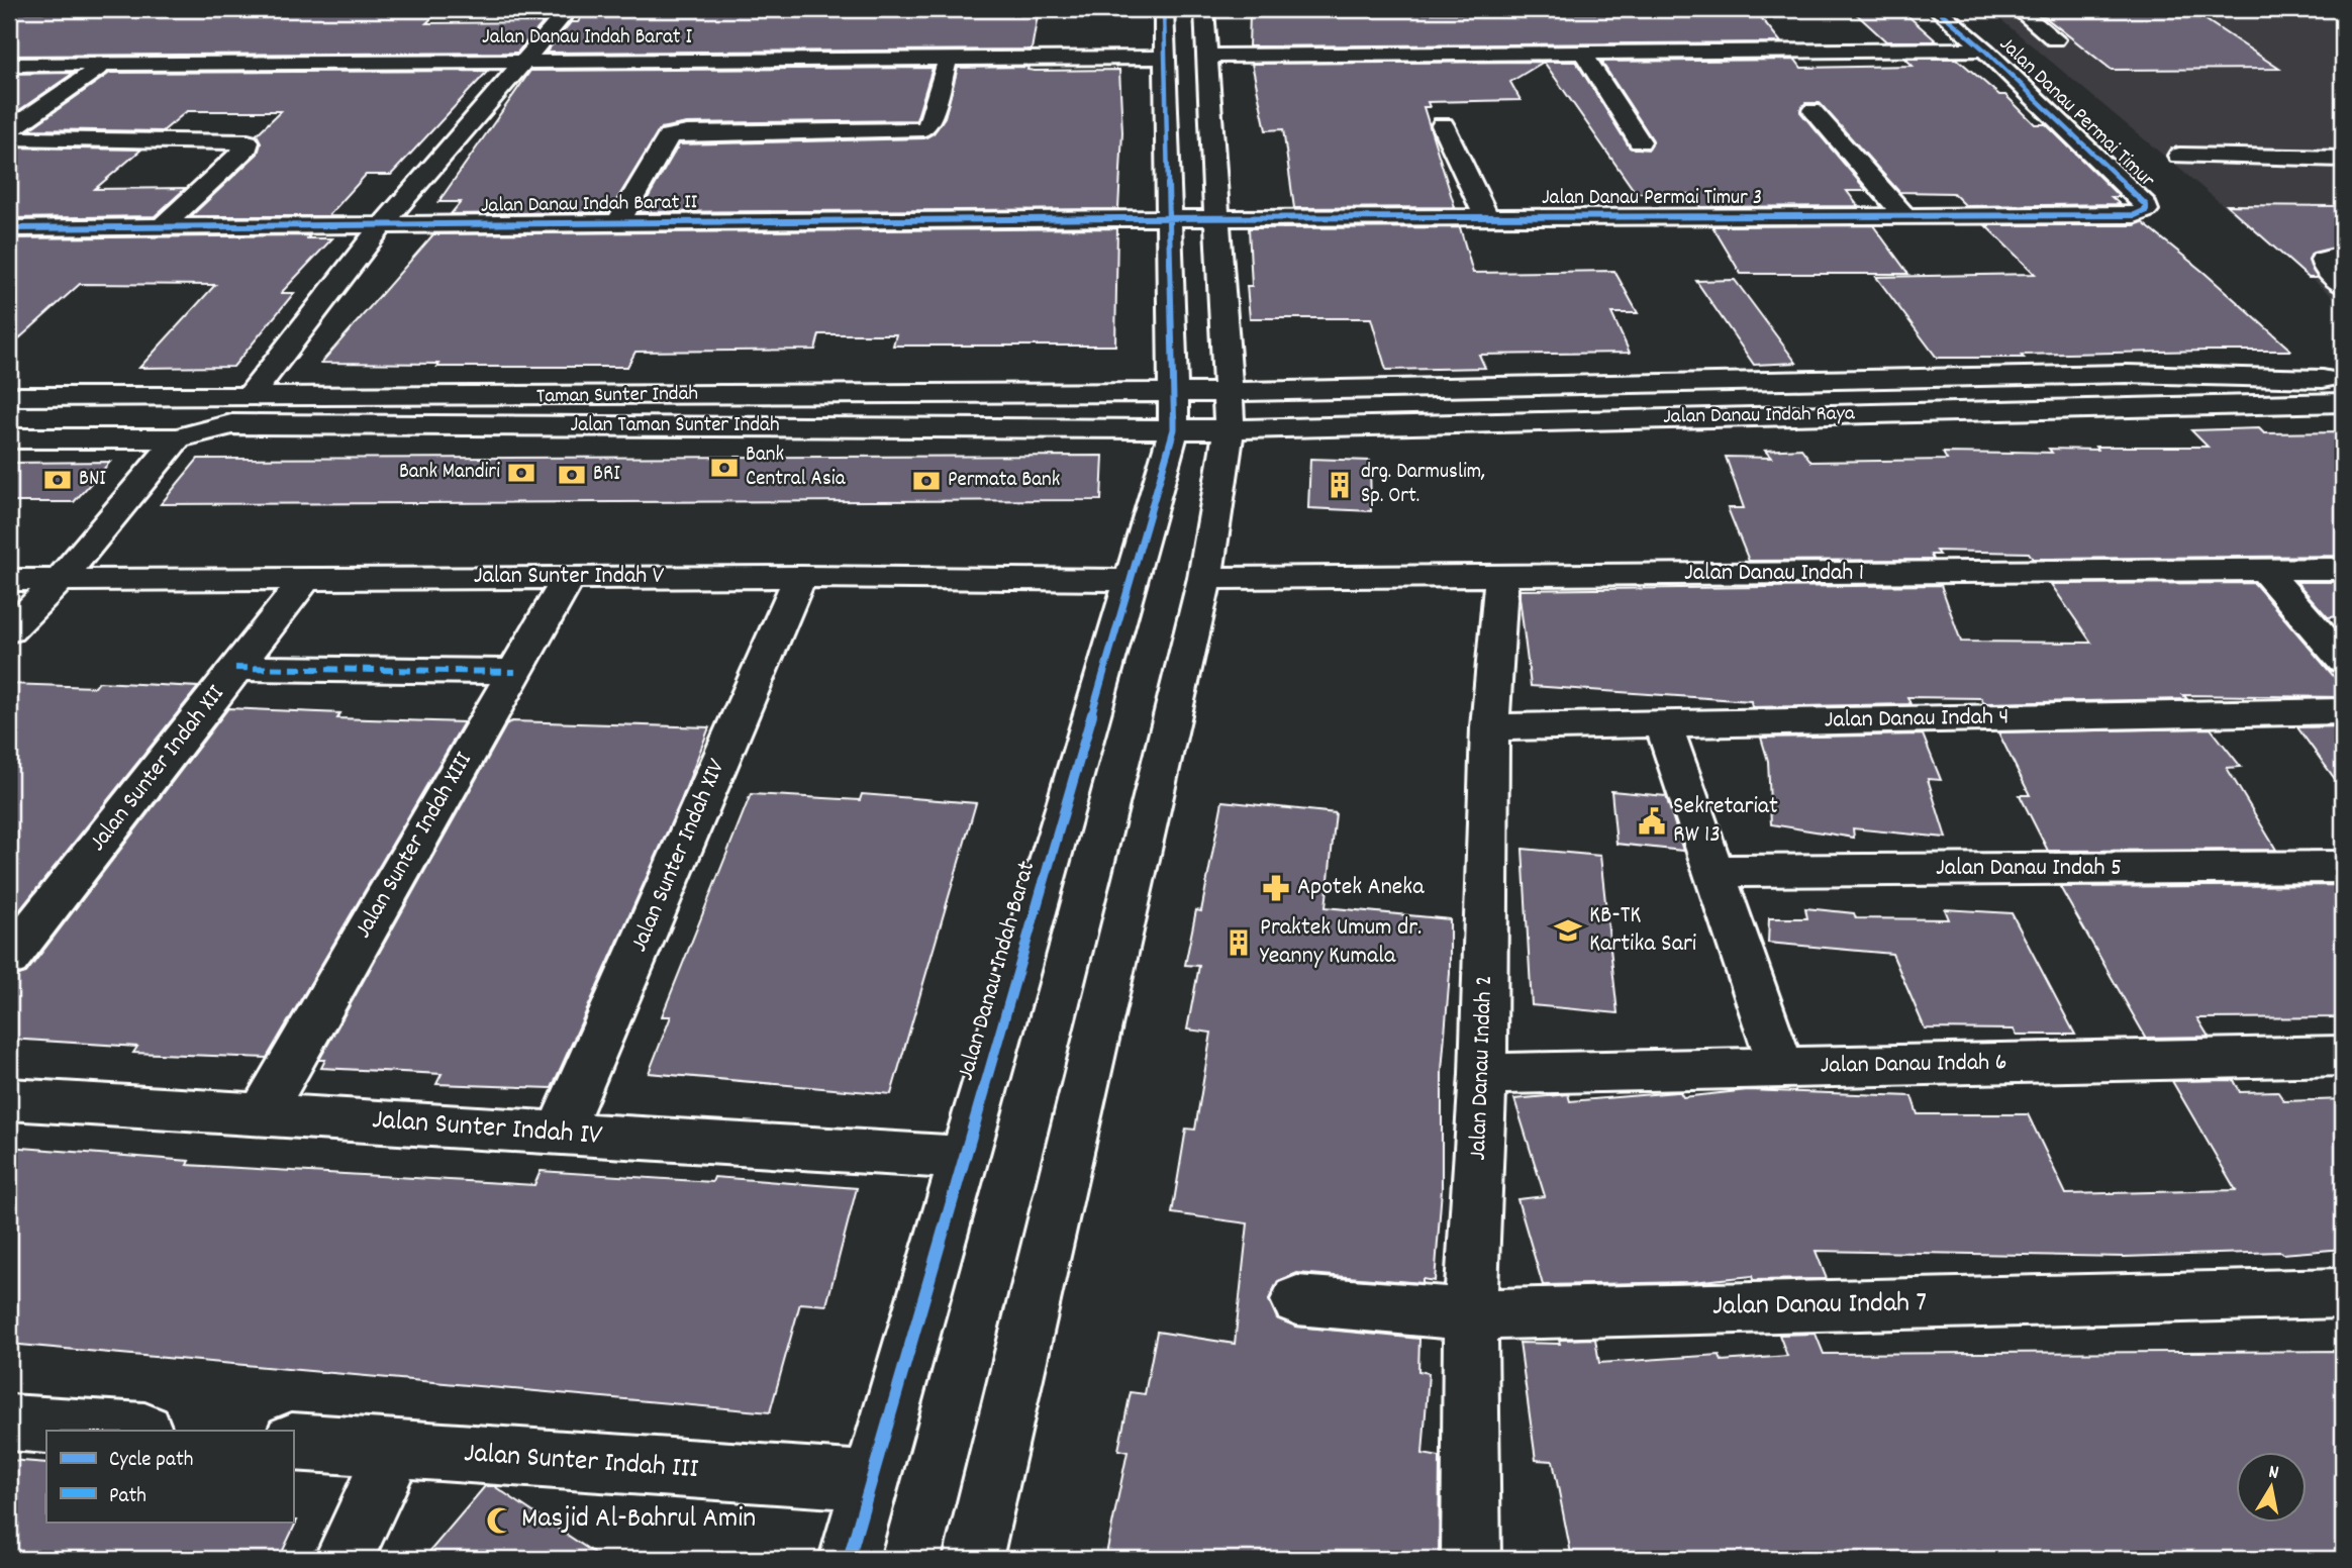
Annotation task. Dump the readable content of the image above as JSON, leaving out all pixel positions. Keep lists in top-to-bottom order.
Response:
{
  "streets": {
    "street": [
      "Jalan Danau Indah Barat I",
      "Jalan Danau Permai Timur",
      "Jalan Danau Permai Timur 3",
      "Jalan Danau Indah Barat II",
      "Taman Sunter Indah",
      "Jalan Danau Indah Raya",
      "Jalan Taman Sunter Indah",
      "Jalan Danau Indah 1",
      "Jalan Sunter Indah V",
      "Jalan Danau Indah 4",
      "Jalan Sunter Indah XII",
      "Jalan Sunter Indah XIII",
      "Jalan Sunter Indah XIV",
      "Jalan Danau Indah 5",
      "Jalan Danau Indah Barat",
      "Jalan Danau Indah 6",
      "Jalan Danau Indah 2",
      "Jalan Sunter Indah IV",
      "Jalan Danau Indah 7",
      "Jalan Sunter Indah III"
    ]
  },
  "crossings": [
    ["Jalan Danau Indah Barat I", "Jalan Danau Indah Barat"],
    ["Jalan Danau Permai Timur", "Jalan Danau Permai Timur 3"],
    ["Jalan Danau Permai Timur 3", "Jalan Danau Indah Barat II"],
    ["Jalan Danau Permai Timur 3", "Jalan Danau Indah Barat"],
    ["Jalan Danau Indah Barat II", "Jalan Danau Indah Barat"],
    ["Taman Sunter Indah", "Jalan Danau Indah Raya"],
    ["Taman Sunter Indah", "Jalan Taman Sunter Indah"],
    ["Taman Sunter Indah", "Jalan Danau Indah Barat"],
    ["Jalan Danau Indah Raya", "Jalan Taman Sunter Indah"],
    ["Jalan Danau Indah Raya", "Jalan Danau Indah Barat"],
    ["Jalan Taman Sunter Indah", "Jalan Danau Indah Barat"],
    ["Jalan Danau Indah 1", "Jalan Danau Indah 2"],
    ["Jalan Sunter Indah V", "Jalan Sunter Indah XII"],
    ["Jalan Sunter Indah V", "Jalan Sunter Indah XIII"],
    ["Jalan Sunter Indah V", "Jalan Sunter Indah XIV"],
    ["Jalan Sunter Indah V", "Jalan Danau Indah Barat"],
    ["Jalan Danau Indah 4", "Jalan Danau Indah 2"],
    ["Jalan Sunter Indah XIII", "Jalan Sunter Indah IV"],
    ["Jalan Sunter Indah XIV", "Jalan Sunter Indah IV"],
    ["Jalan Danau Indah Barat", "Jalan Sunter Indah IV"],
    ["Jalan Danau Indah Barat", "Jalan Sunter Indah III"],
    ["Jalan Danau Indah 6", "Jalan Danau Indah 2"],
    ["Jalan Danau Indah 2", "Jalan Danau Indah 7"]
  ],
  "places": {
    "bank": [
      "Bank Central Asia",
      "Bank Mandiri",
      "BRI",
      "BNI",
      "Permata Bank"
    ],
    "building": ["drg. Darmuslim, Sp. Ort.", "Praktek Umum dr. Yeanny Kumala"],
    "public building": ["Sekretariat RW 13"],
    "pharmacy": ["Apotek Aneka"],
    "school or university": ["KB-TK Kartika Sari"],
    "mosque": ["Masjid Al-Bahrul Amin"]
  },
  "legend": ["Cycle path", "Path"],
  "north": "top"
}
